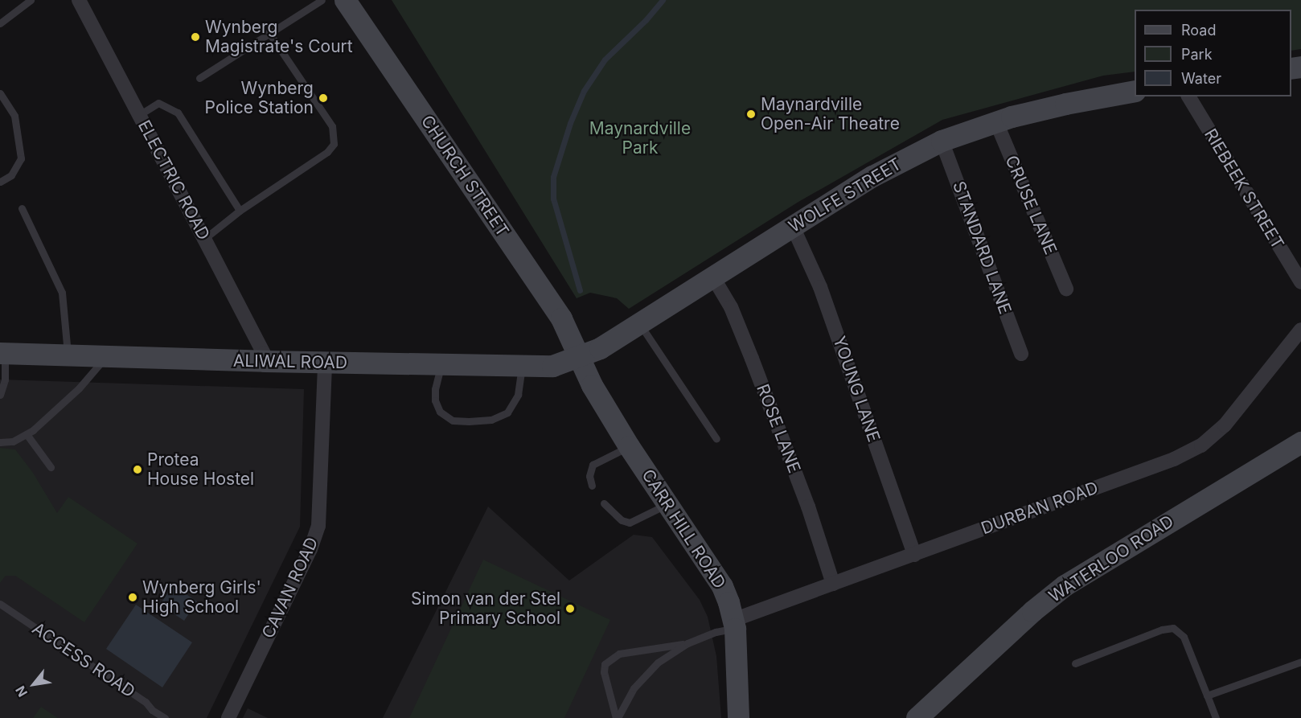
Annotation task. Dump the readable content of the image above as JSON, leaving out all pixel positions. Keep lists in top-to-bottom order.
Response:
{
  "streets": {
    "street": [
      "CHURCH STREET",
      "ELECTRIC ROAD",
      "RIEBEEK STREET",
      "WOLFE STREET",
      "CRUSE LANE",
      "STANDARD LANE",
      "ALIWAL ROAD",
      "YOUNG LANE",
      "ROSE LANE",
      "DURBAN ROAD",
      "CARR HILL ROAD",
      "WATERLOO ROAD",
      "CAVAN ROAD"
    ],
    "lane": ["ACCESS ROAD"]
  },
  "crossings": [
    ["CHURCH STREET", "WOLFE STREET"],
    ["CHURCH STREET", "ALIWAL ROAD"],
    ["CHURCH STREET", "CARR HILL ROAD"],
    ["ELECTRIC ROAD", "ALIWAL ROAD"],
    ["WOLFE STREET", "CRUSE LANE"],
    ["WOLFE STREET", "STANDARD LANE"],
    ["WOLFE STREET", "ALIWAL ROAD"],
    ["WOLFE STREET", "YOUNG LANE"],
    ["WOLFE STREET", "ROSE LANE"],
    ["WOLFE STREET", "CARR HILL ROAD"],
    ["ALIWAL ROAD", "CARR HILL ROAD"],
    ["ALIWAL ROAD", "CAVAN ROAD"],
    ["YOUNG LANE", "DURBAN ROAD"],
    ["ROSE LANE", "DURBAN ROAD"],
    ["DURBAN ROAD", "CARR HILL ROAD"]
  ],
  "parks": ["Maynardville Park"],
  "places": [
    "Wynberg Magistrate's Court",
    "Wynberg Police Station",
    "Maynardville Open-Air Theatre",
    "Protea House Hostel",
    "Wynberg Girls' High School",
    "Simon van der Stel Primary School"
  ],
  "legend": ["Road", "Park", "Water"],
  "north": "bottom left"
}
